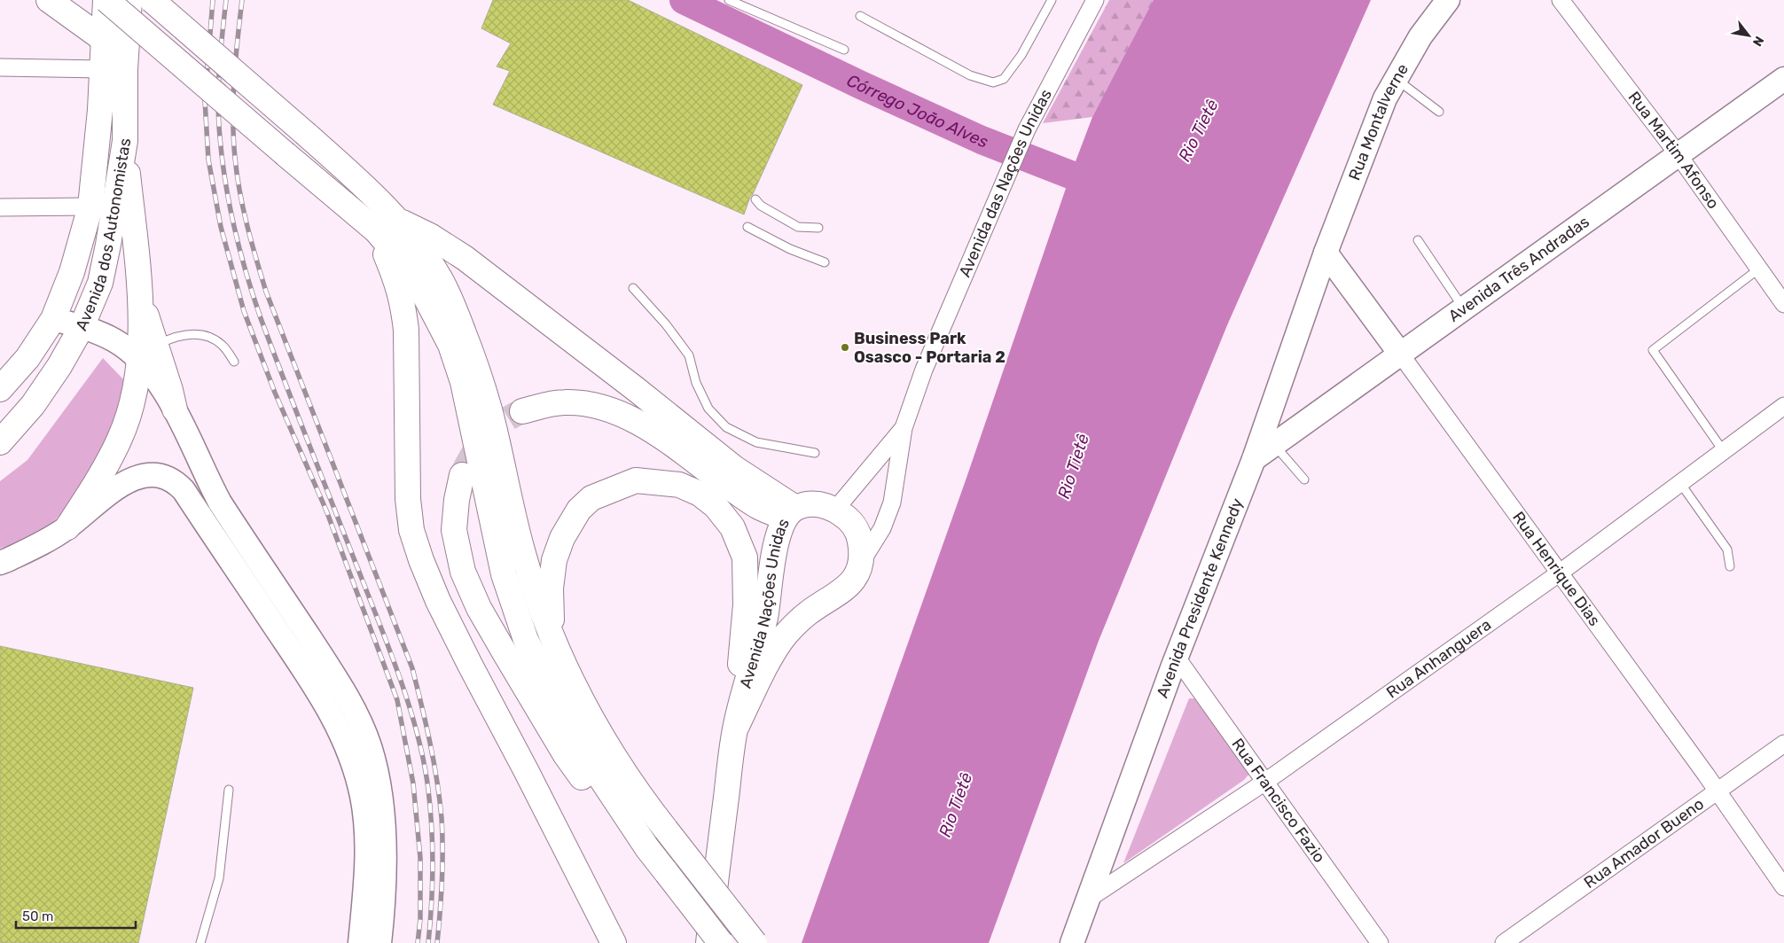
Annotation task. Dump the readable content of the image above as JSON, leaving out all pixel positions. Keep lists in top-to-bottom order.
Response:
{
  "streets": {
    "main road": [
      "Rua Montalverne",
      "Avenida dos Autonomistas",
      "Avenida Três Andradas",
      "Rua Henrique Dias",
      "Avenida Presidente Kennedy",
      "Avenida Nações Unidas"
    ],
    "street": [
      "Rua Martim Afonso",
      "Avenida das Nações Unidas",
      "Rua Anhanguera",
      "Rua Francisco Fazio",
      "Rua Amador Bueno"
    ]
  },
  "crossings": [
    ["Rua Montalverne", "Rua Henrique Dias"],
    ["Rua Montalverne", "Avenida Presidente Kennedy"],
    ["Rua Martim Afonso", "Avenida Três Andradas"],
    ["Avenida Três Andradas", "Rua Henrique Dias"],
    ["Avenida Três Andradas", "Avenida Presidente Kennedy"],
    ["Rua Henrique Dias", "Avenida Presidente Kennedy"],
    ["Rua Henrique Dias", "Rua Anhanguera"],
    ["Rua Henrique Dias", "Rua Amador Bueno"],
    ["Avenida Presidente Kennedy", "Rua Anhanguera"],
    ["Avenida Presidente Kennedy", "Rua Francisco Fazio"],
    ["Rua Anhanguera", "Rua Francisco Fazio"]
  ],
  "water": ["Córrego João Alves", "Rio Tietê"],
  "places": ["Business Park Osasco - Portaria 2"],
  "scale_bar": "50 m",
  "north": "bottom right"
}
